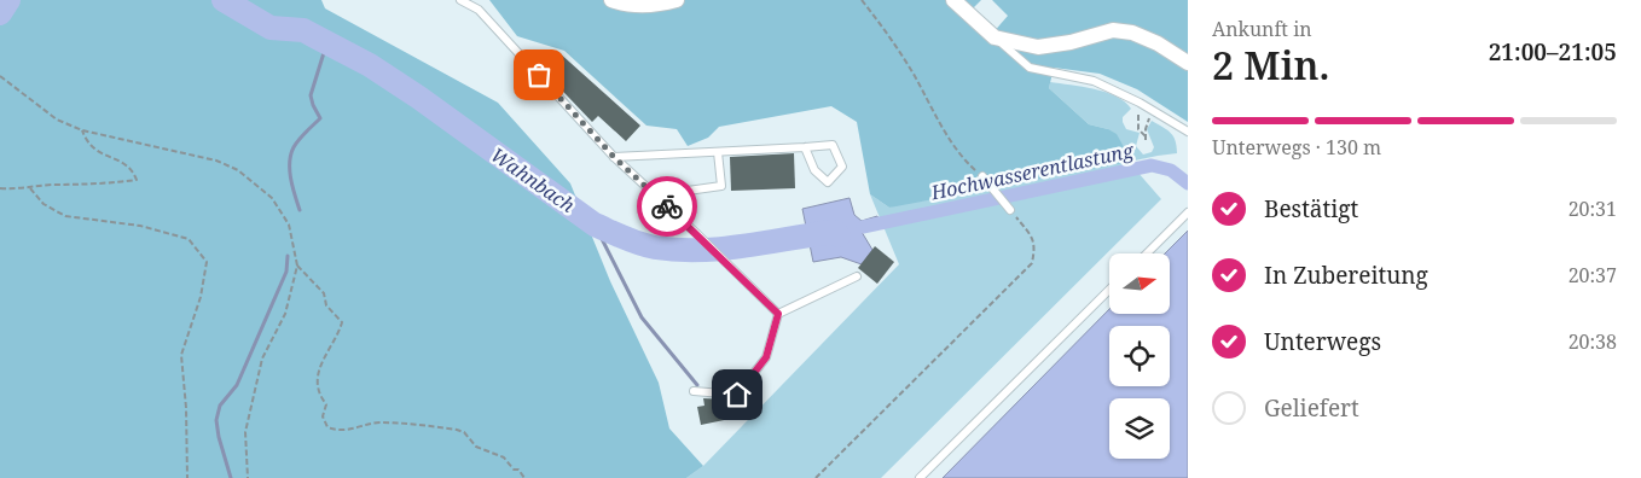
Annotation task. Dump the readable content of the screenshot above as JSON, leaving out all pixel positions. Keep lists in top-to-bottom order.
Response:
{
  "water": ["Hochwasserentlastung", "Wahnbach"],
  "north": "right",
  "page": {
    "heading": ["2 Min.", "Ankunft in", "21:00–21:05"],
    "bar": "Unterwegs · 130 m",
    "list": [
      ["Bestätigt", "20:31"],
      ["In Zubereitung", "20:37"],
      ["Unterwegs", "20:38"],
      "Geliefert"
    ]
  }
}
